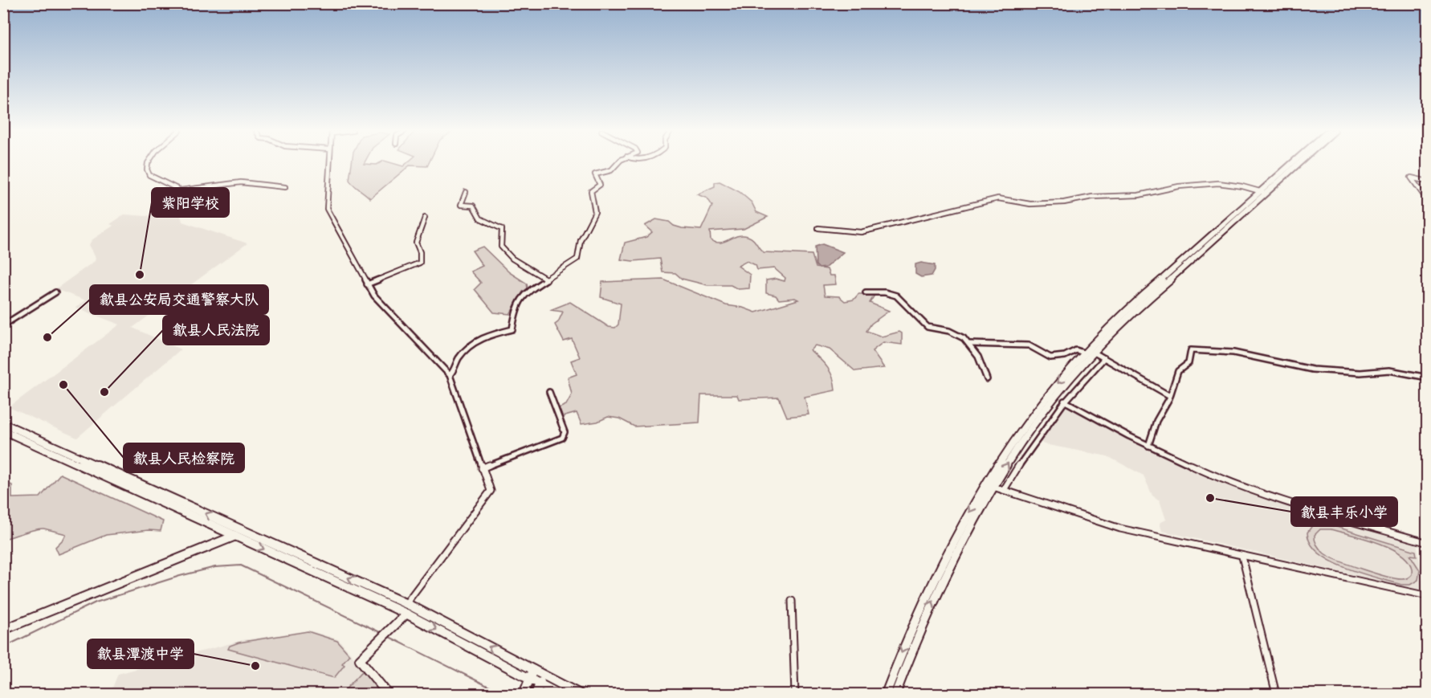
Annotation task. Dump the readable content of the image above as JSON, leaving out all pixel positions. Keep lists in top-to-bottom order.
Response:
{
  "places": [
    "紫阳学校",
    "歙县公安局交通警察大队",
    "歙县人民检察院",
    "歙县人民法院",
    "歙县丰乐小学",
    "歙县潭渡中学"
  ]
}
